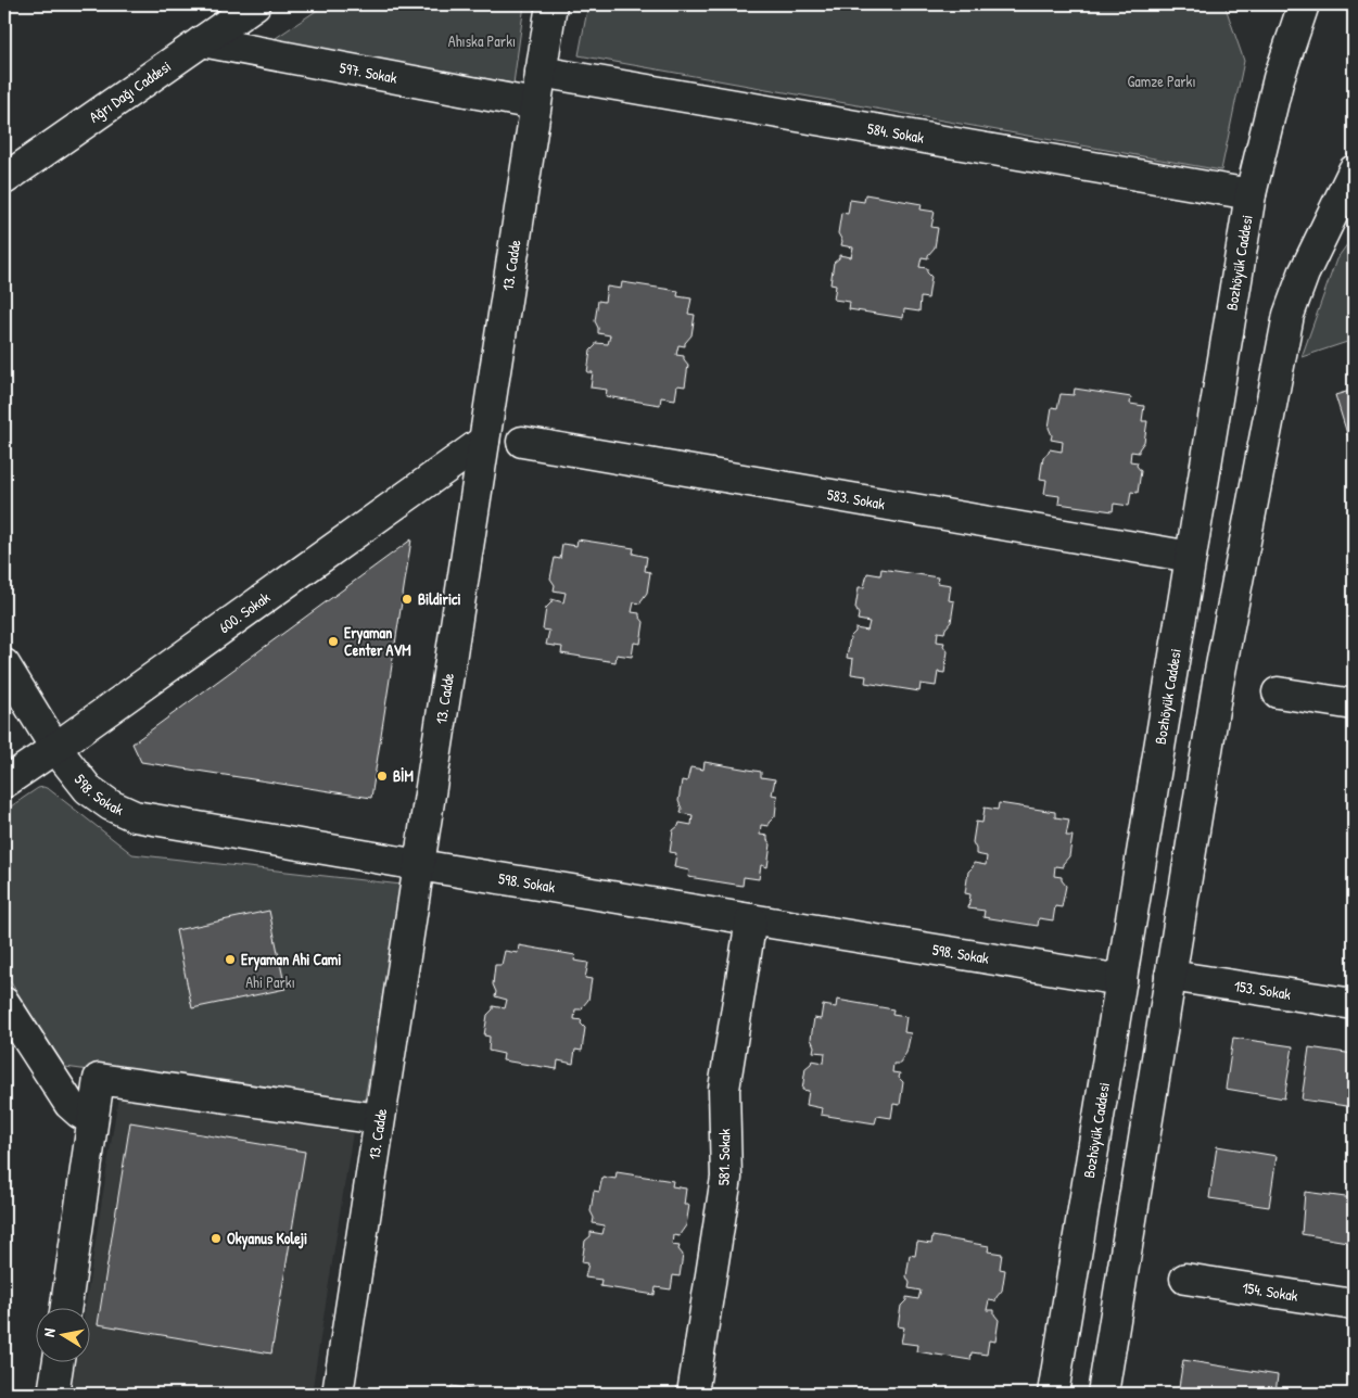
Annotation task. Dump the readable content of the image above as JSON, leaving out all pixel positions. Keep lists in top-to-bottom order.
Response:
{
  "streets": {
    "street": [
      "597. Sokak",
      "Ağrı Dağı Caddesi",
      "584. Sokak",
      "Bozhöyük Caddesi",
      "13. Cadde",
      "583. Sokak",
      "600. Sokak",
      "598. Sokak",
      "153. Sokak",
      "581. Sokak",
      "154. Sokak"
    ]
  },
  "crossings": [
    ["597. Sokak", "Ağrı Dağı Caddesi"],
    ["597. Sokak", "13. Cadde"],
    ["584. Sokak", "Bozhöyük Caddesi"],
    ["584. Sokak", "13. Cadde"],
    ["Bozhöyük Caddesi", "583. Sokak"],
    ["Bozhöyük Caddesi", "598. Sokak"],
    ["13. Cadde", "600. Sokak"],
    ["13. Cadde", "598. Sokak"],
    ["600. Sokak", "598. Sokak"],
    ["598. Sokak", "581. Sokak"]
  ],
  "parks": ["Ahıska Parkı", "Gamze Parkı", "Ahi Parkı"],
  "places": [
    "Bildirici",
    "Eryaman Center AVM",
    "BİM",
    "Eryaman Ahi Cami",
    "Okyanus Koleji"
  ],
  "north": "left"
}
